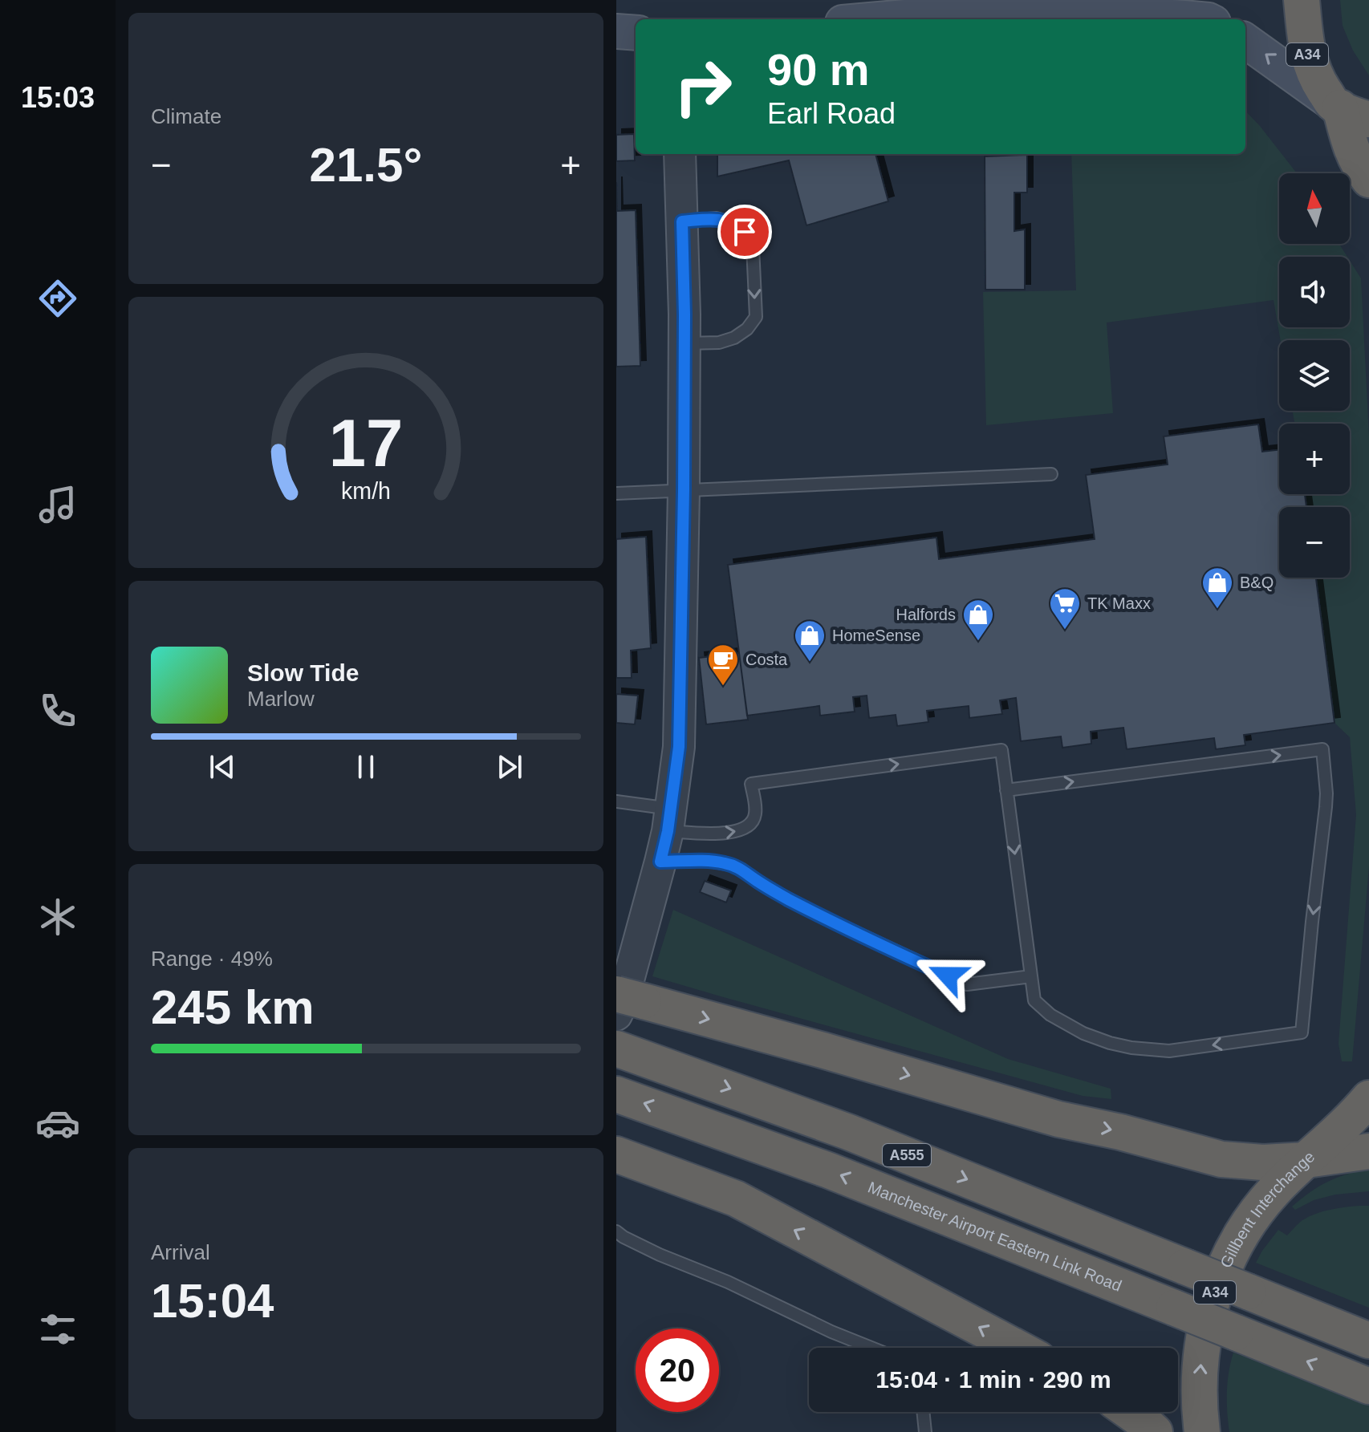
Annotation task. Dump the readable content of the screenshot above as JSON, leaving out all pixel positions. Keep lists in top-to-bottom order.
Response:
{
  "streets": {
    "highway": [
      "A34",
      "A555",
      "Gillbent Interchange",
      "Manchester Airport Eastern Link Road"
    ]
  },
  "crossings": [
    ["A34", "Gillbent Interchange"]
  ],
  "one_way": ["Gillbent Interchange"],
  "places": {
    "shop": ["B&Q", "Halfords", "HomeSense"],
    "supermarket": ["TK Maxx"],
    "cafe": ["Costa"]
  },
  "north": "top",
  "page": {
    "tabs": "15:03",
    "tile": [
      "Climate",
      ["Range · 49%", "245 km"],
      ["Arrival", "15:04"]
    ],
    "turn": ["90 m", "Earl Road"],
    "heat": ["−", "21.5°", "+"],
    "map_buttons": ["+", "−"],
    "song": ["Slow Tide", "Marlow"],
    "limit": "20",
    "trip": "15:04 · 1 min · 290 m",
    "gauge": ["17", "km/h"]
  }
}
